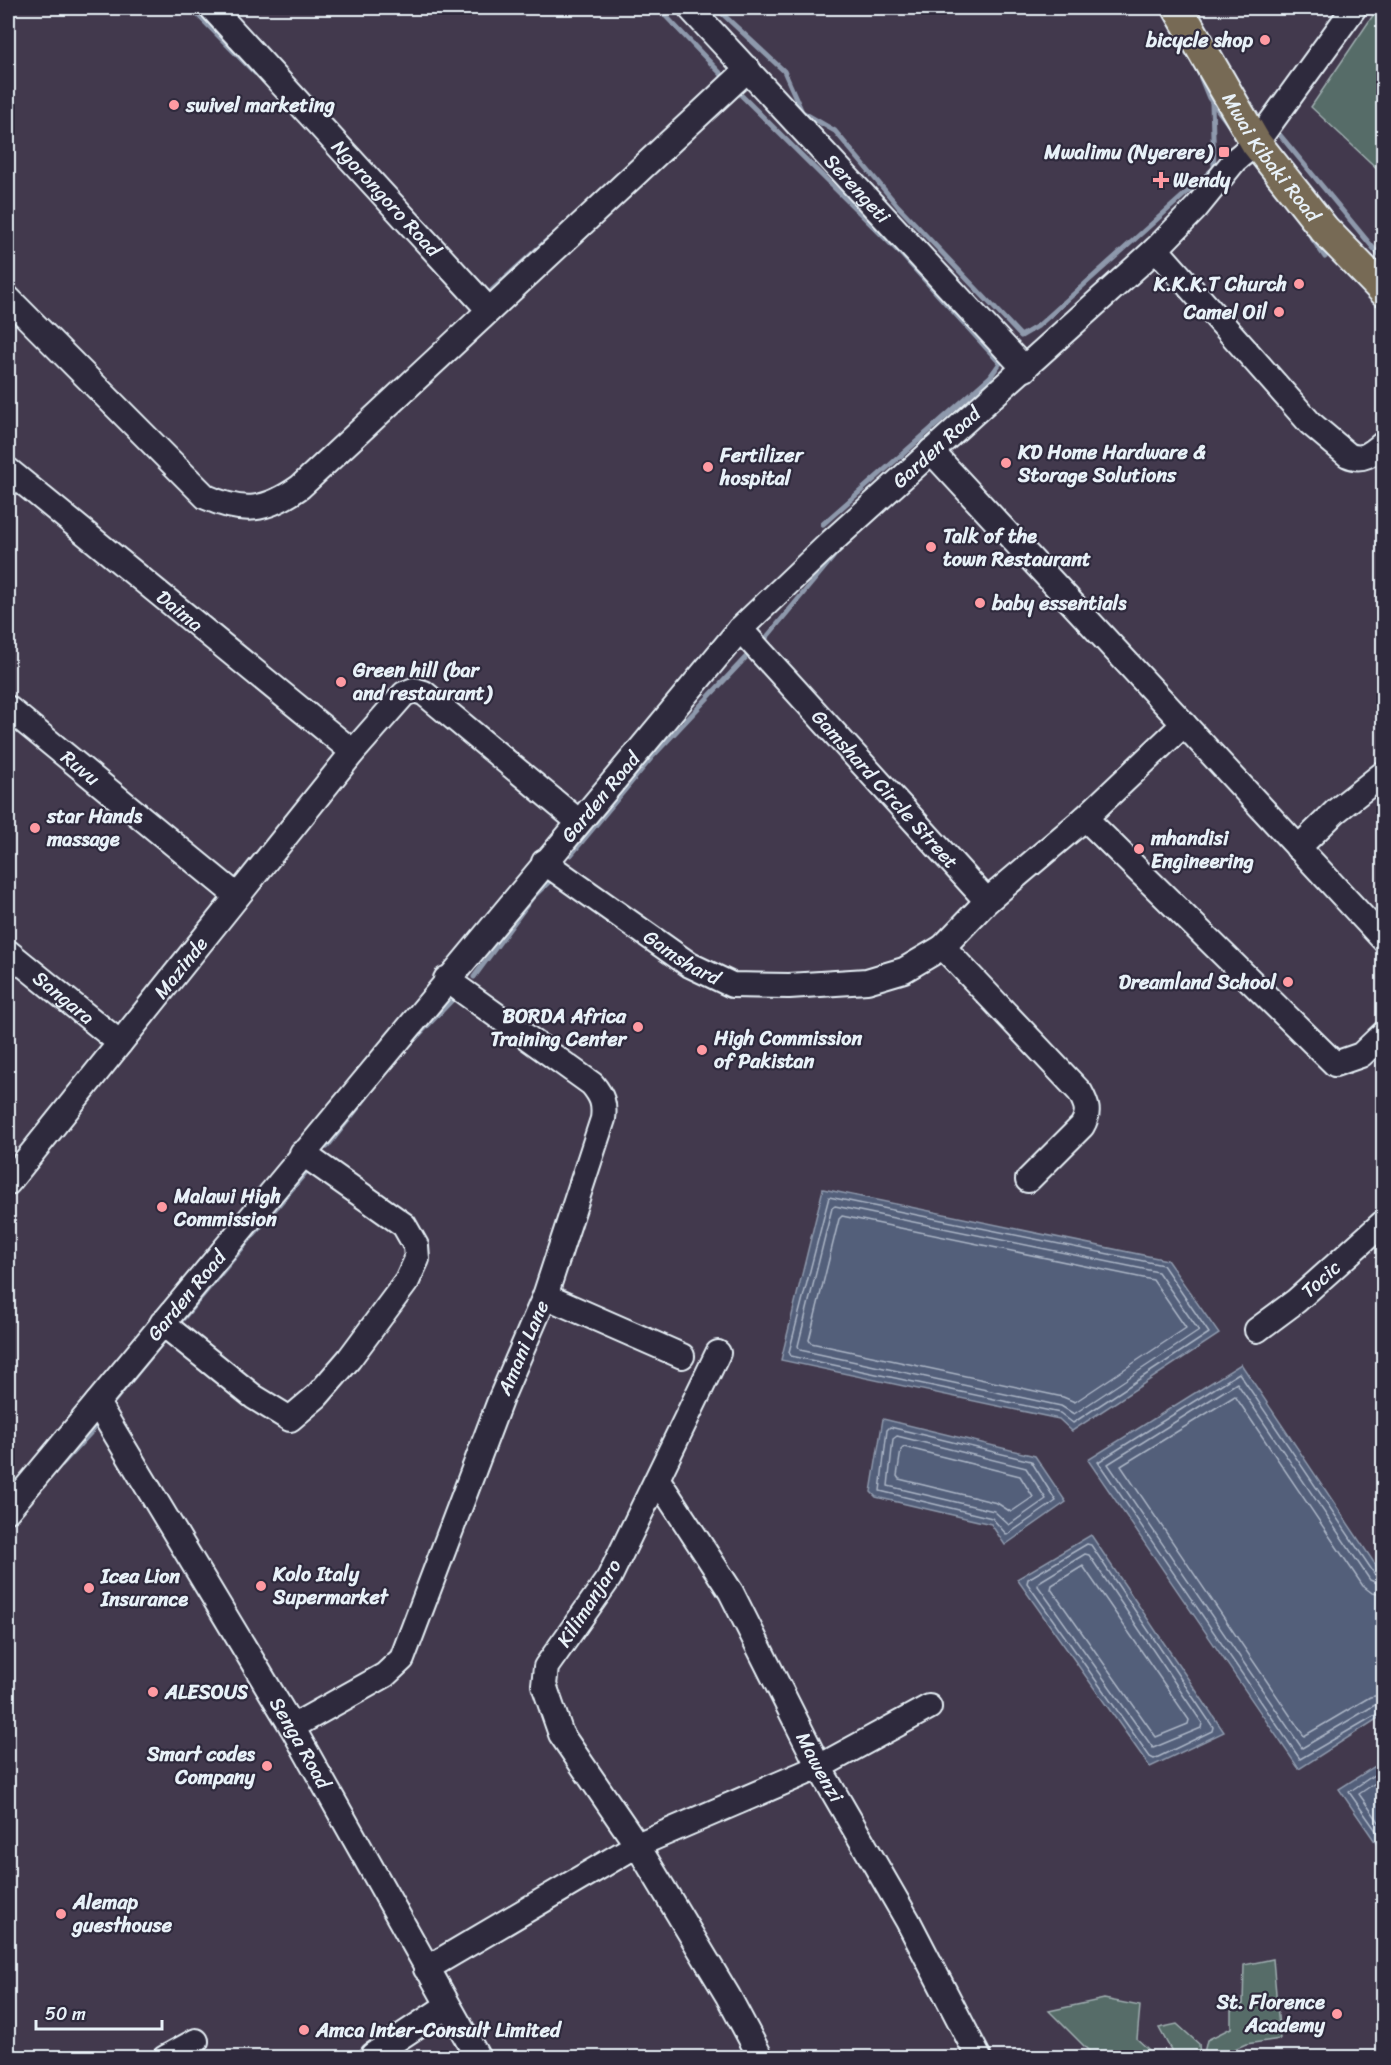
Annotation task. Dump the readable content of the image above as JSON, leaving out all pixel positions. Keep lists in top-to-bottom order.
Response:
{
  "streets": {
    "main road": ["Mwai Kibaki Road"],
    "street": [
      "Serengeti",
      "Ngorongoro Road",
      "Garden Road",
      "Daima",
      "Ruvu",
      "Gamshard Circle Street",
      "Gamshard",
      "Mazinde",
      "Sangara",
      "Tocic",
      "Amani Lane",
      "Kilimanjaro",
      "Senga Road",
      "Mawenzi"
    ]
  },
  "crossings": [
    ["Mwai Kibaki Road", "Garden Road"],
    ["Serengeti", "Garden Road"],
    ["Garden Road", "Gamshard Circle Street"],
    ["Garden Road", "Gamshard"],
    ["Garden Road", "Mazinde"],
    ["Garden Road", "Amani Lane"],
    ["Garden Road", "Senga Road"],
    ["Daima", "Mazinde"],
    ["Ruvu", "Mazinde"],
    ["Mazinde", "Sangara"],
    ["Amani Lane", "Senga Road"],
    ["Kilimanjaro", "Mawenzi"]
  ],
  "places": {
    "other": [
      "bicycle shop",
      "swivel marketing",
      "K.K.K.T Church",
      "Camel Oil",
      "KD Home Hardware & Storage Solutions",
      "Fertilizer hospital",
      "Talk of the town Restaurant",
      "baby essentials",
      "Green hill (bar and restaurant)",
      "star Hands massage",
      "mhandisi Engineering",
      "Dreamland School",
      "BORDA Africa Training Center",
      "High Commission of Pakistan",
      "Malawi High Commission",
      "Kolo Italy Supermarket",
      "Icea Lion Insurance",
      "ALESOUS",
      "Smart codes Company",
      "Alemap guesthouse",
      "St. Florence Academy",
      "Amca Inter-Consult Limited"
    ],
    "transit": ["Mwalimu (Nyerere)"],
    "health": ["Wendy"]
  },
  "scale_bar": "50 m"
}
